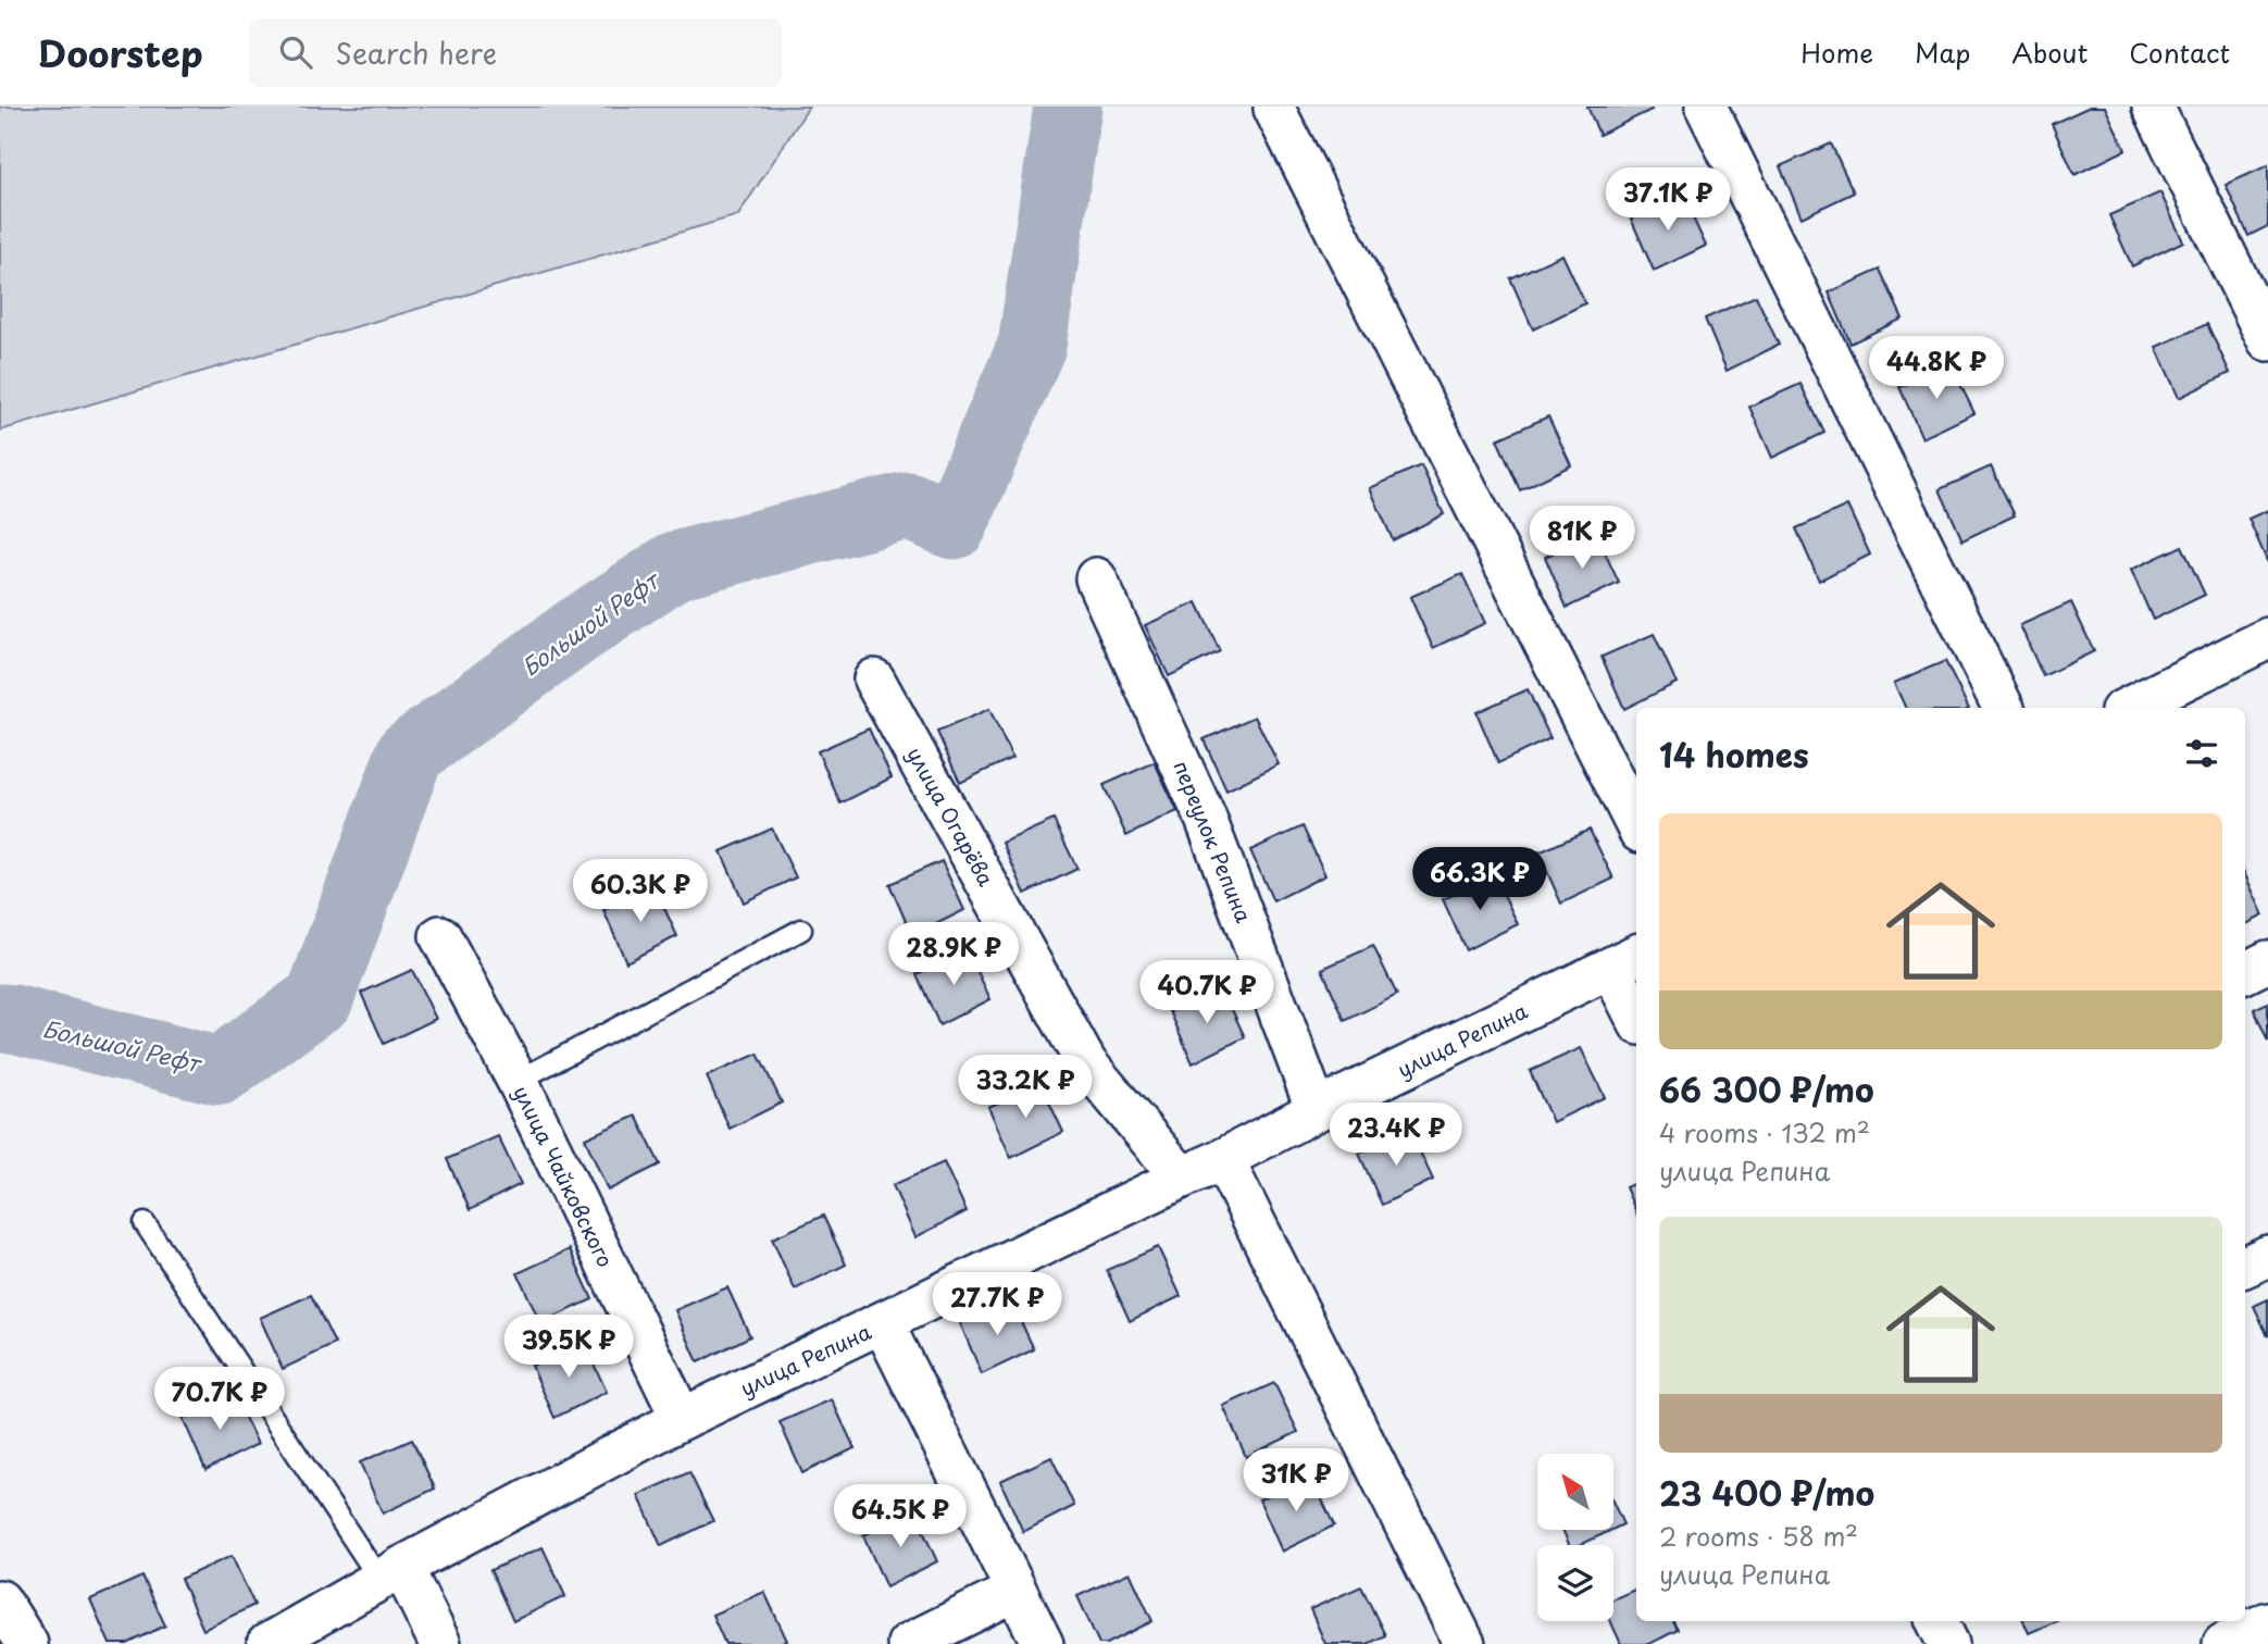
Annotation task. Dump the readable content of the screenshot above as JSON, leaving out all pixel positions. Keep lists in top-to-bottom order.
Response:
{
  "streets": {
    "street": [
      "улица Огарёва",
      "переулок Репина",
      "улица Репина",
      "улица Чайковского"
    ]
  },
  "crossings": [
    ["улица Огарёва", "улица Репина"],
    ["переулок Репина", "улица Репина"],
    ["улица Репина", "улица Чайковского"]
  ],
  "water": ["Большой Рефт"],
  "north": "top left",
  "page": {
    "header": "Doorstep",
    "search": "Search here",
    "nav": [
      "Home",
      "Map",
      "About",
      "Contact"
    ],
    "price": [
      "37.1K ₽",
      "44.8K ₽",
      "81K ₽",
      "66.3K ₽",
      "60.3K ₽",
      "28.9K ₽",
      "40.7K ₽",
      "33.2K ₽",
      "23.4K ₽",
      "27.7K ₽",
      "39.5K ₽",
      "70.7K ₽",
      "31K ₽",
      "64.5K ₽"
    ],
    "heading": "14 homes",
    "list": [
      {
        "name": "66 300 ₽/mo",
        "note": "4 rooms · 132 m² · улица Репина"
      },
      {
        "name": "23 400 ₽/mo",
        "note": "2 rooms · 58 m² · улица Репина"
      }
    ]
  }
}
